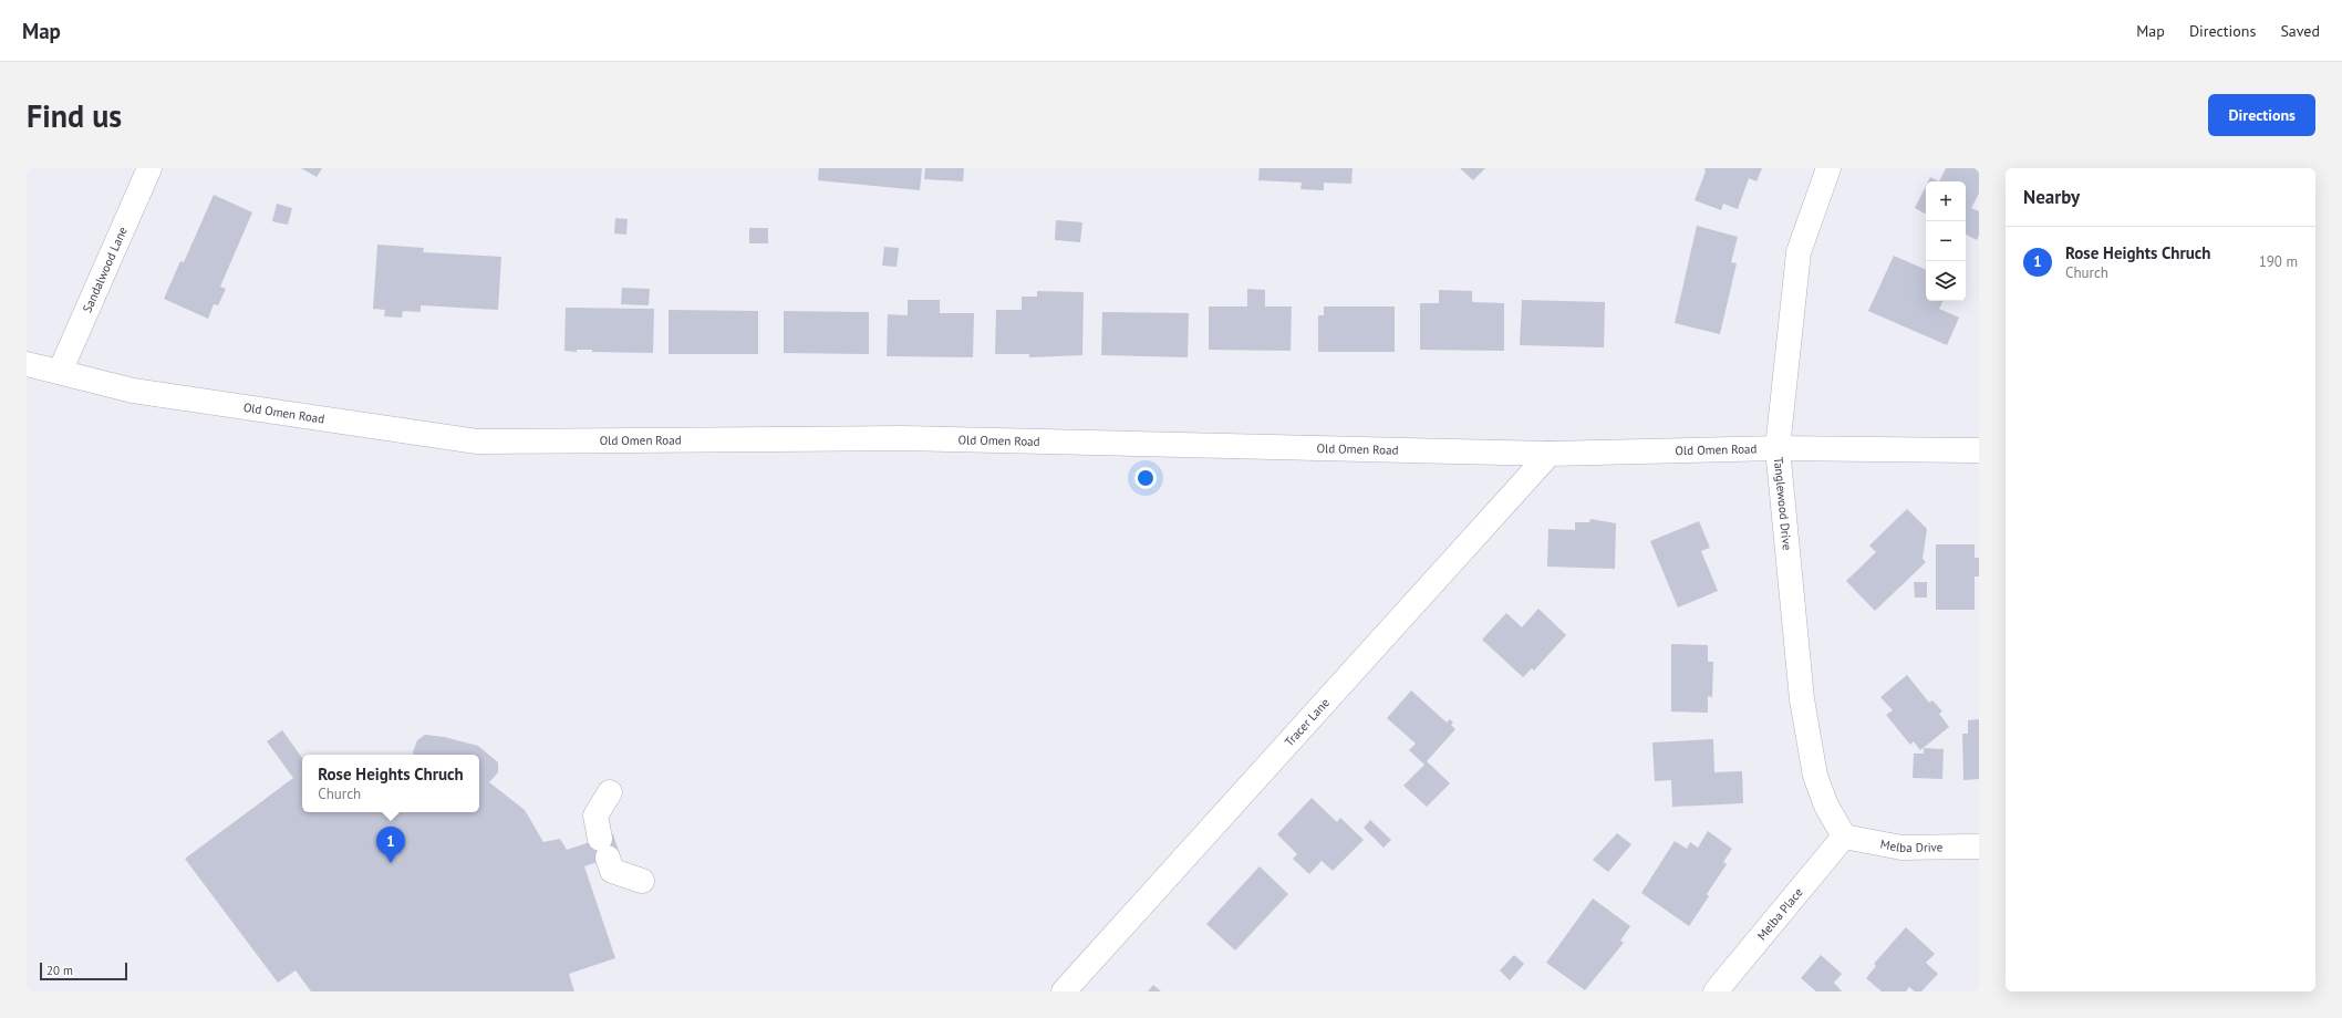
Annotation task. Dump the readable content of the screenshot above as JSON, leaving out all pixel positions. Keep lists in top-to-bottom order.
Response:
{
  "streets": {
    "street": [
      "Sandalwood Lane",
      "Old Omen Road",
      "Tanglewood Drive",
      "Tracer Lane",
      "Melba Drive",
      "Melba Place"
    ]
  },
  "crossings": [
    ["Sandalwood Lane", "Old Omen Road"],
    ["Old Omen Road", "Tanglewood Drive"],
    ["Old Omen Road", "Tracer Lane"],
    ["Tanglewood Drive", "Melba Drive"],
    ["Tanglewood Drive", "Melba Place"],
    ["Melba Drive", "Melba Place"]
  ],
  "scale_bar": "20 m",
  "page": {
    "header": "Map",
    "nav": ["Map", "Directions", "Saved"],
    "buttons": "Directions",
    "title": "Find us",
    "heading": "Nearby",
    "map_buttons": ["+", "−"],
    "list": [
      {
        "mark": "1",
        "name": "Rose Heights Chruch",
        "note": "Church",
        "value": "190 m"
      }
    ],
    "popup": ["Rose Heights Chruch", "Church"],
    "pins": "1",
    "scale": "20 m"
  }
}
